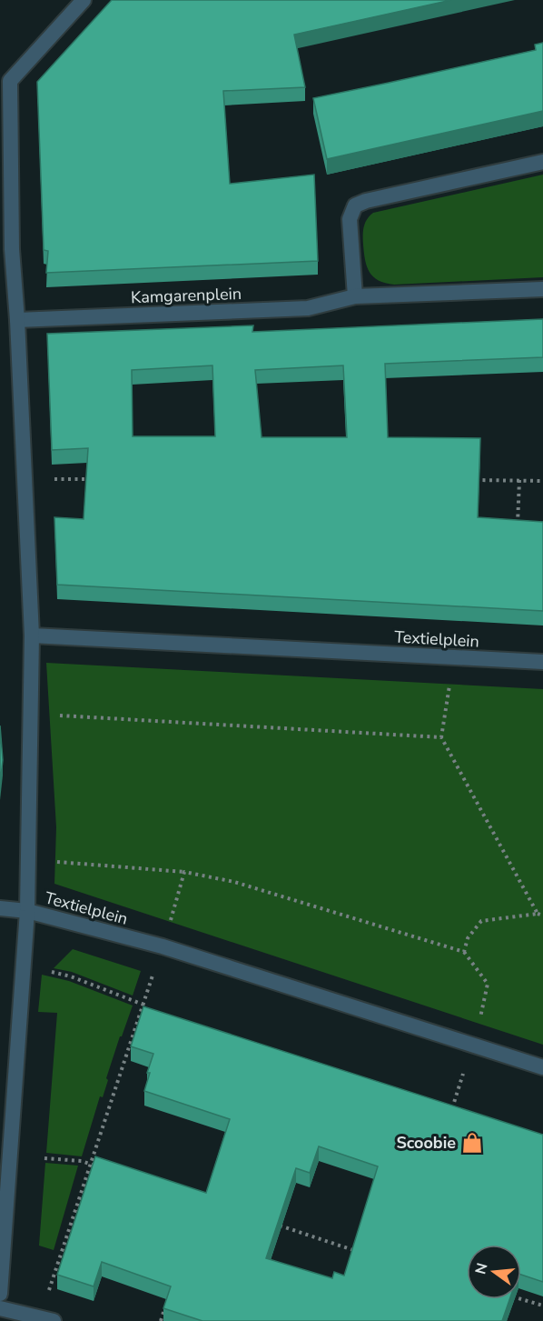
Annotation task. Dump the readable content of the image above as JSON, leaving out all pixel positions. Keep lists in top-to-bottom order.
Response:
{
  "streets": {
    "street": ["Kamgarenplein", "Textielplein"]
  },
  "places": {
    "shop": ["Scoobie"]
  },
  "north": "left"
}
